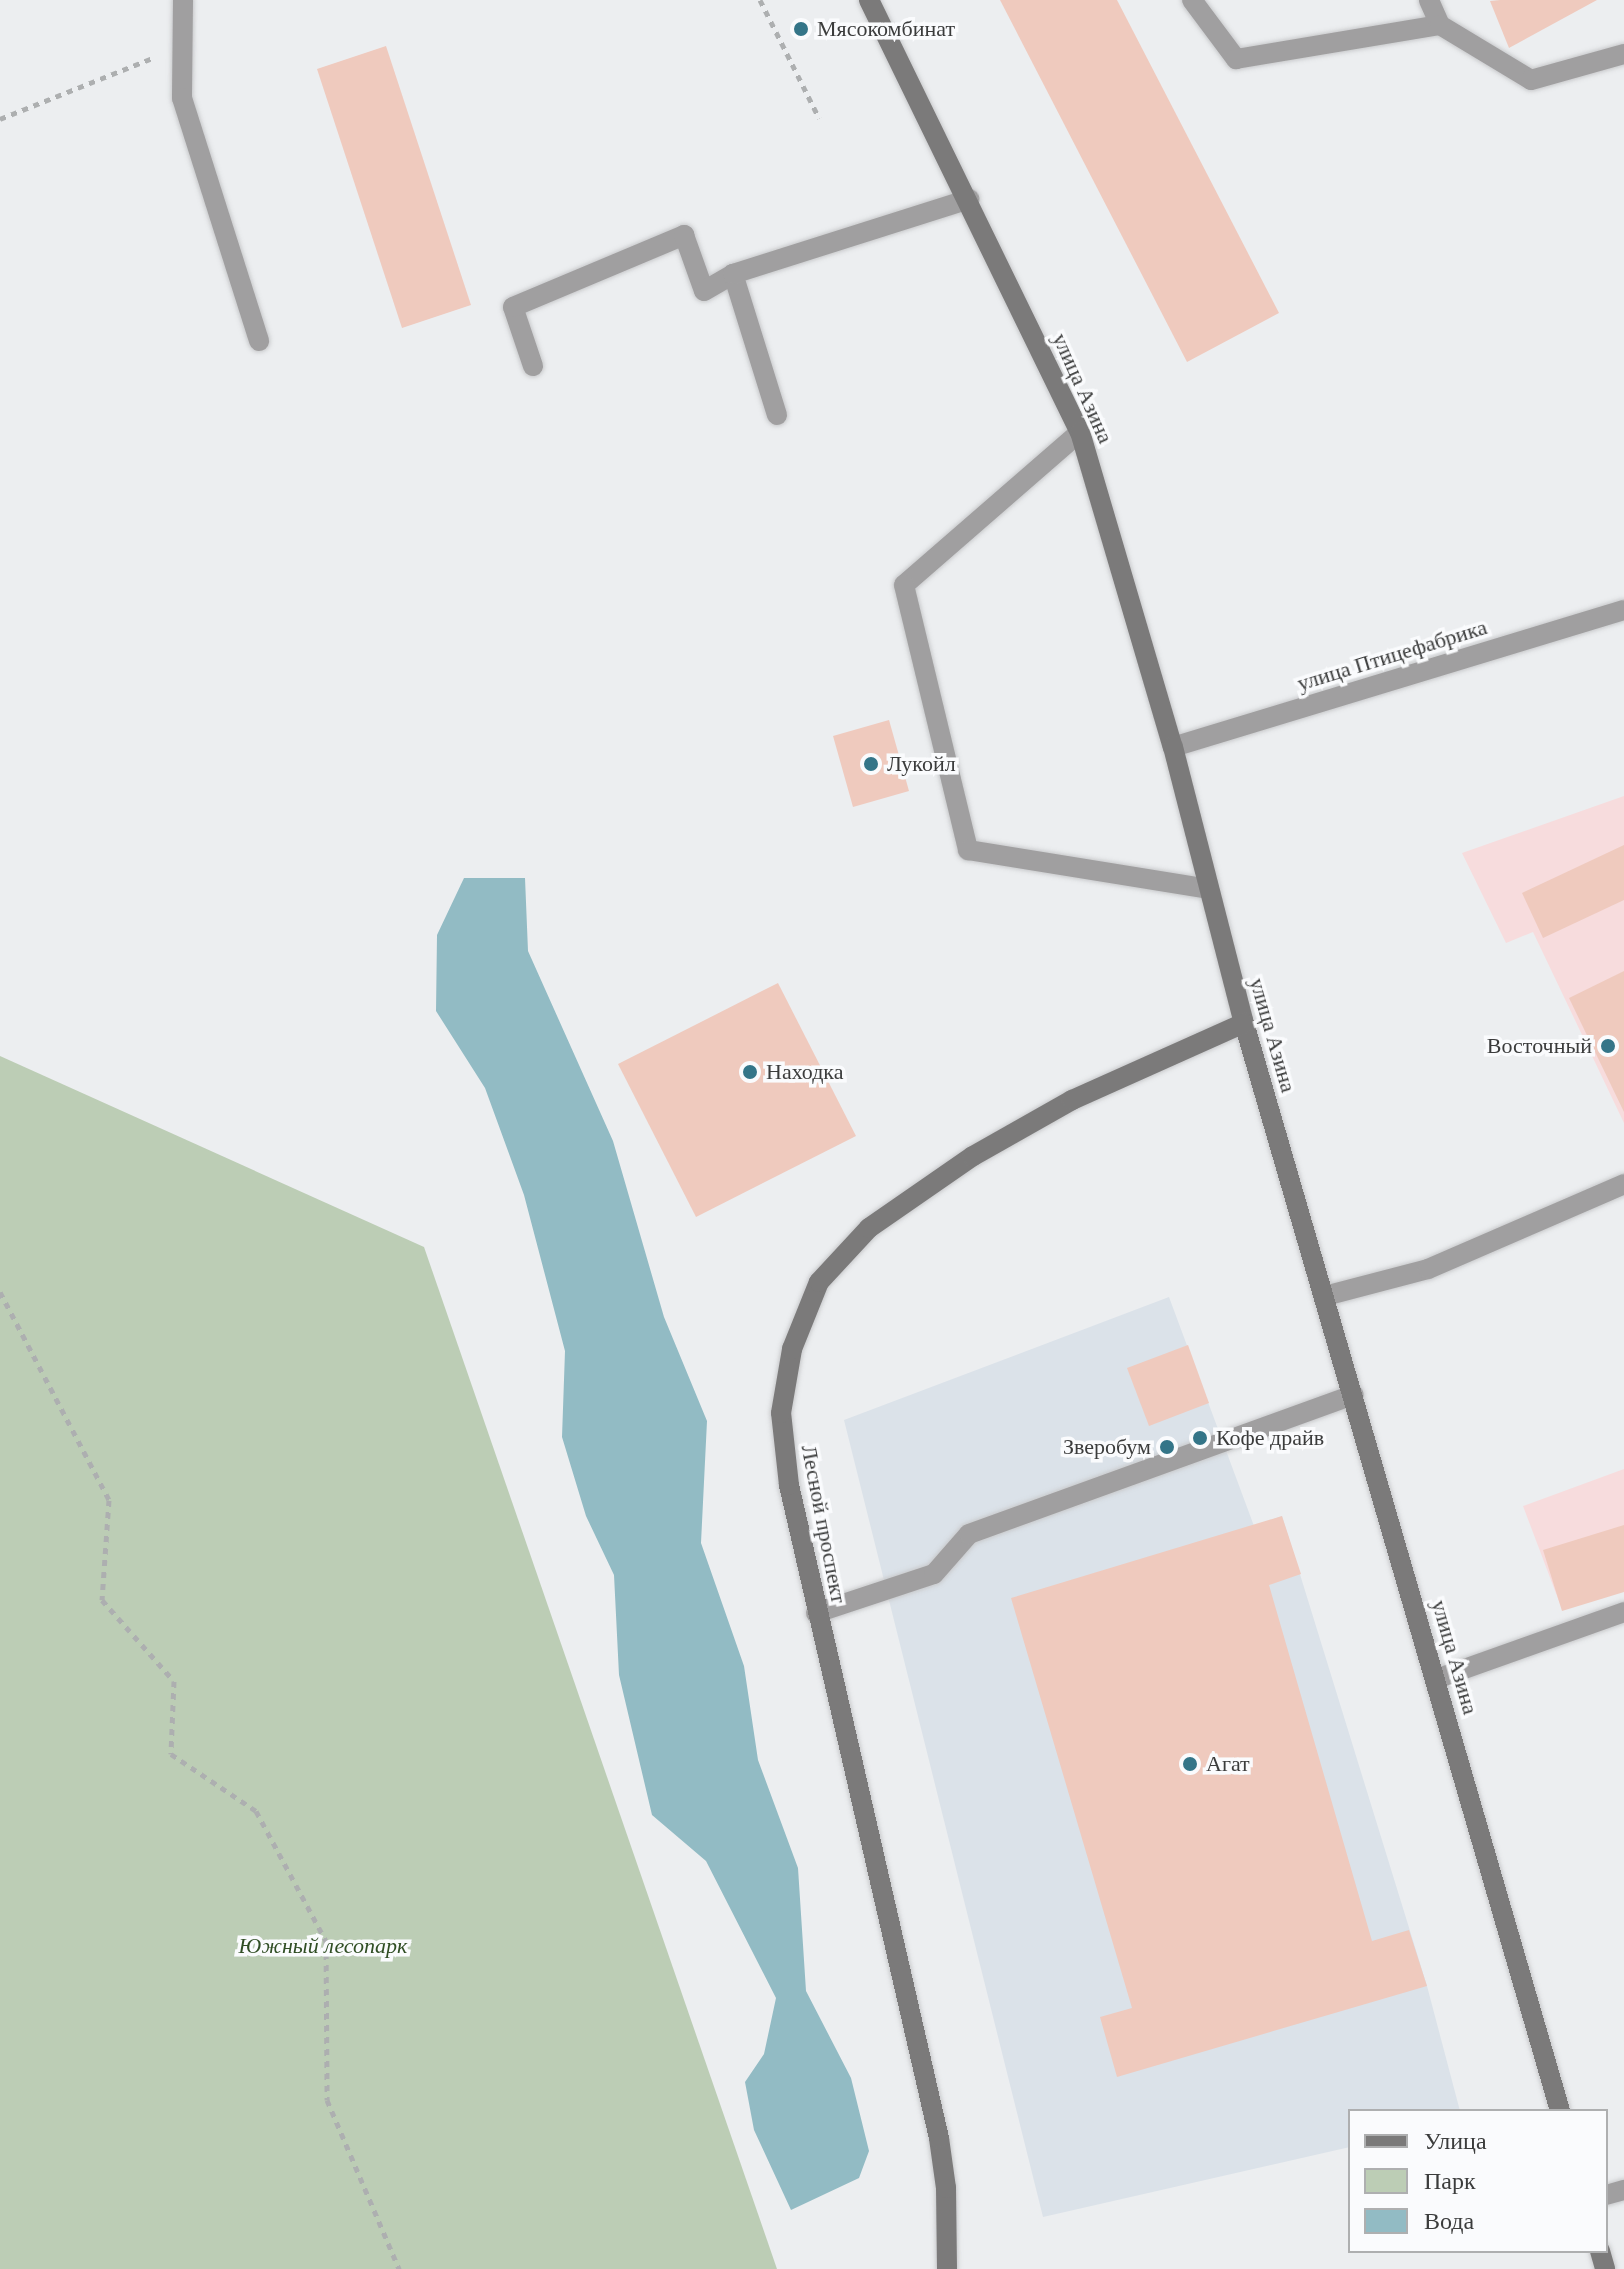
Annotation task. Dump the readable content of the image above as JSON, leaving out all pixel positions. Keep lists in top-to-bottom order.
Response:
{
  "streets": {
    "main road": ["улица Азина", "Лесной проспект"],
    "street": ["улица Птицефабрика"]
  },
  "crossings": [
    ["улица Азина", "улица Птицефабрика"],
    ["улица Азина", "Лесной проспект"]
  ],
  "parks": ["Южный лесопарк"],
  "places": [
    "Мясокомбинат",
    "Лукойл",
    "Восточный",
    "Находка",
    "Кофе драйв",
    "Зверобум",
    "Агат"
  ],
  "legend": ["Улица", "Парк", "Вода"]
}
